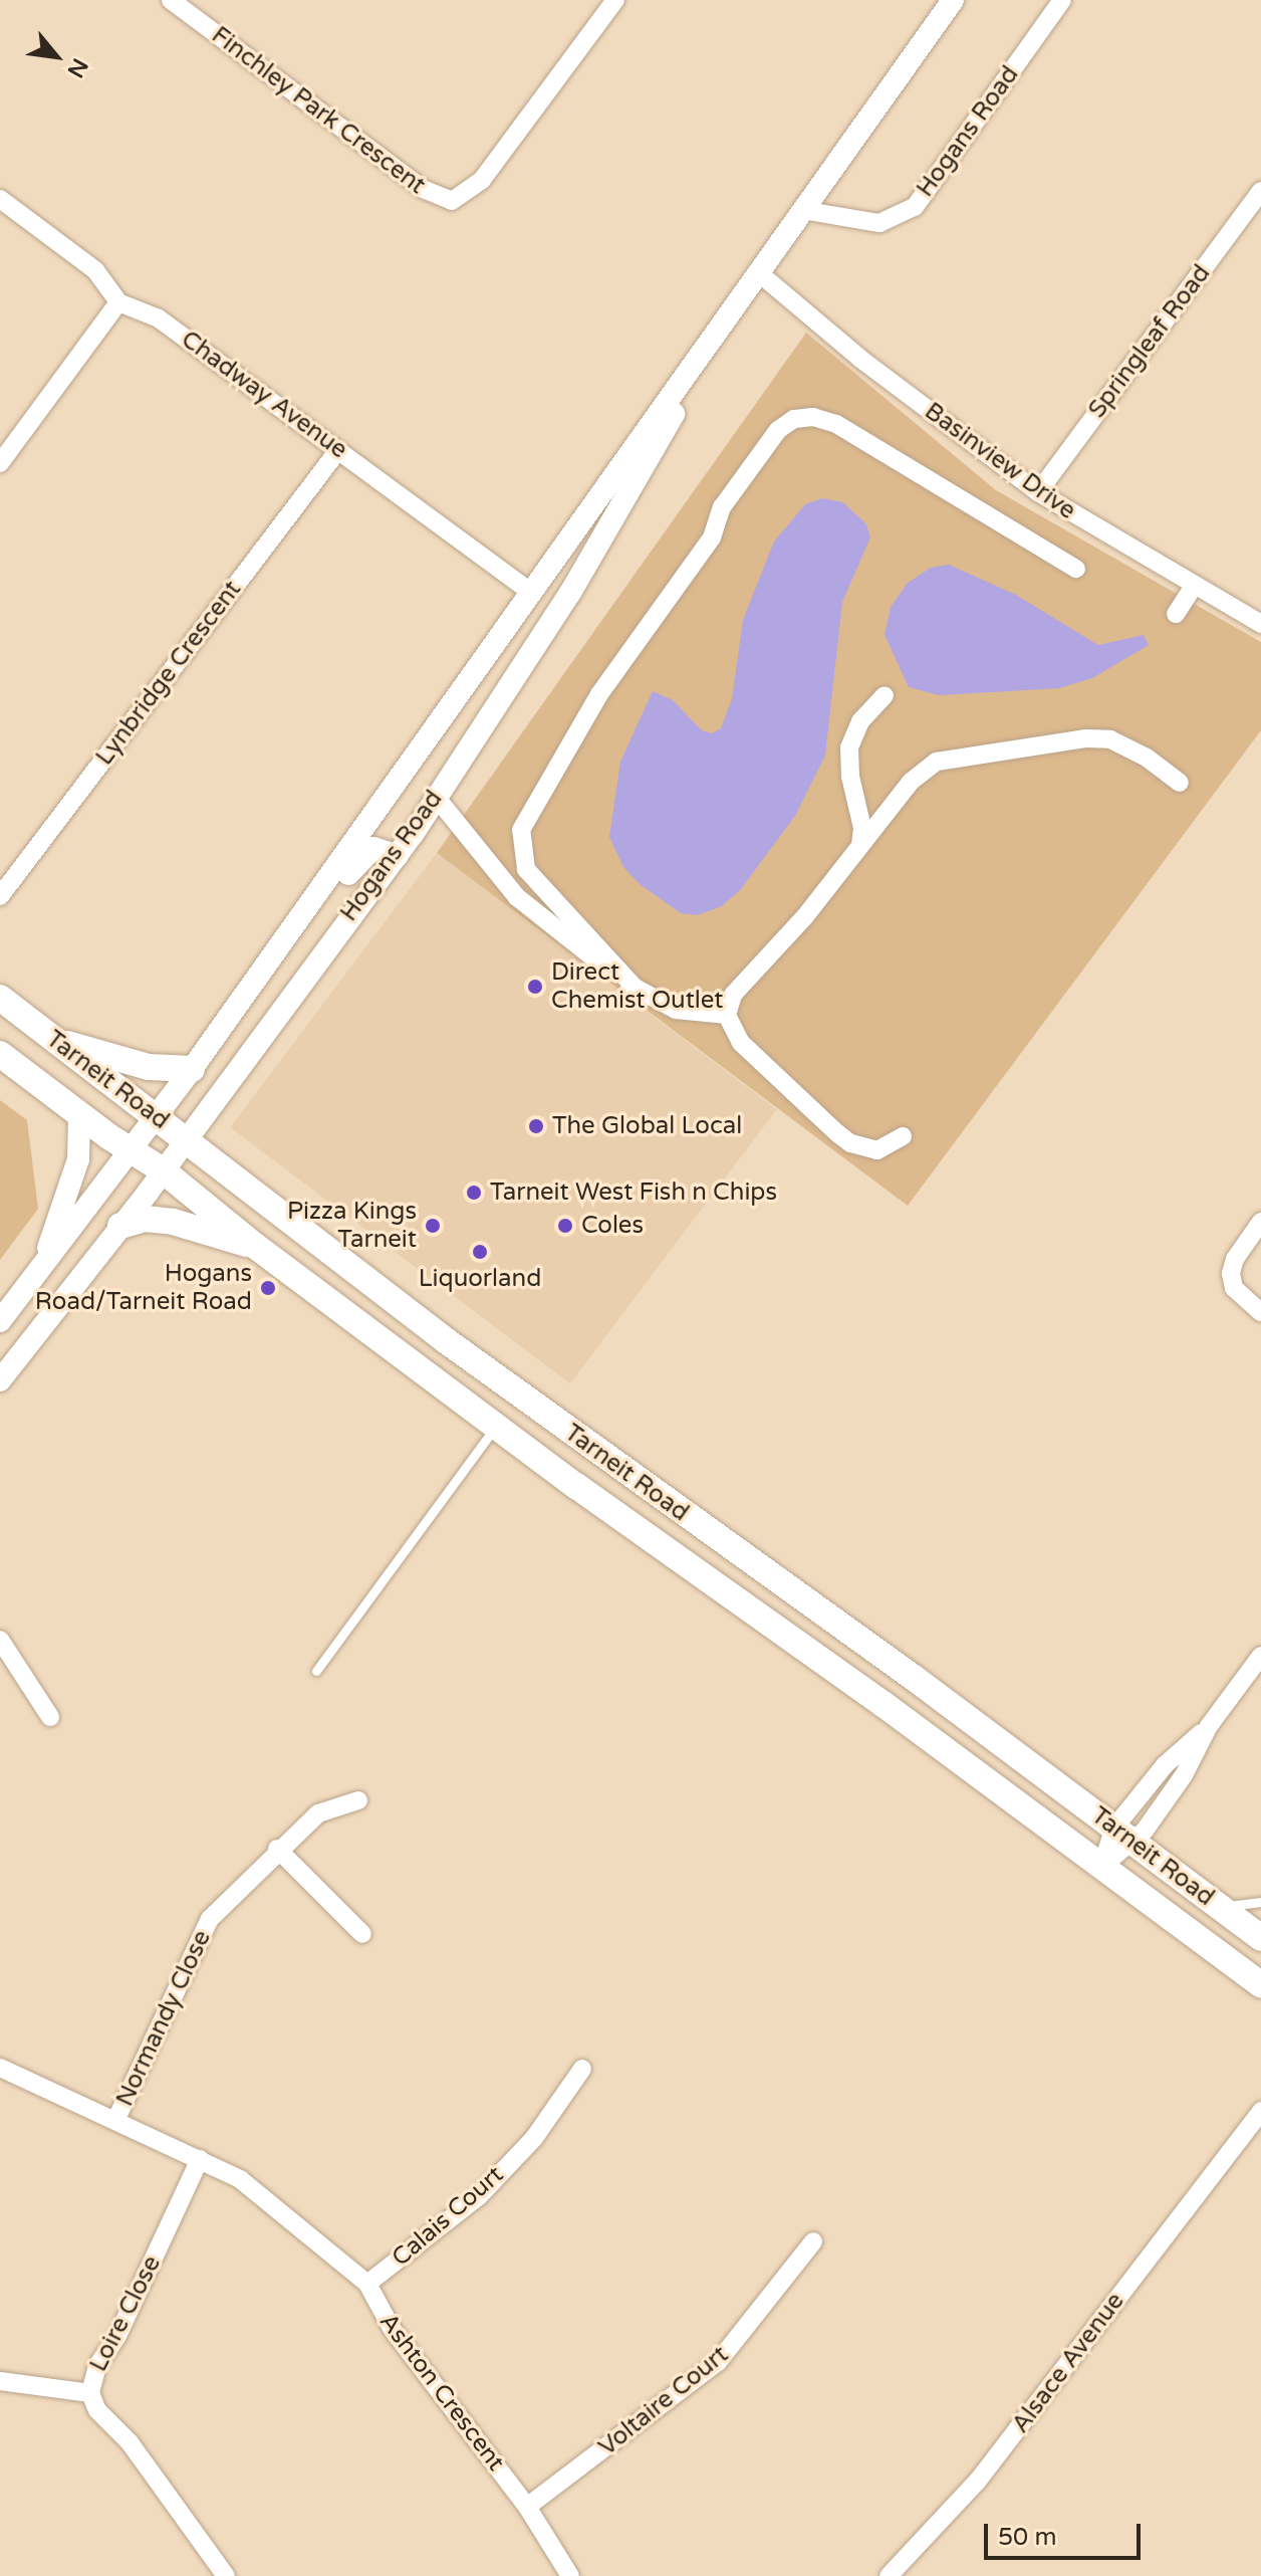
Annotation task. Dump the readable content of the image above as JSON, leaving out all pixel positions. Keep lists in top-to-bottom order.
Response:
{
  "streets": {
    "main road": ["Tarneit Road"],
    "street": [
      "Finchley Park Crescent",
      "Hogans Road",
      "Springleaf Road",
      "Chadway Avenue",
      "Basinview Drive",
      "Lynbridge Crescent",
      "Normandy Close",
      "Calais Court",
      "Loire Close",
      "Alsace Avenue",
      "Ashton Crescent",
      "Voltaire Court"
    ]
  },
  "crossings": [
    ["Hogans Road", "Chadway Avenue"],
    ["Hogans Road", "Basinview Drive"],
    ["Hogans Road", "Tarneit Road"],
    ["Springleaf Road", "Basinview Drive"],
    ["Chadway Avenue", "Lynbridge Crescent"],
    ["Normandy Close", "Ashton Crescent"],
    ["Calais Court", "Ashton Crescent"],
    ["Loire Close", "Ashton Crescent"],
    ["Ashton Crescent", "Voltaire Court"]
  ],
  "places": [
    "Direct Chemist Outlet",
    "The Global Local",
    "Tarneit West Fish n Chips",
    "Pizza Kings Tarneit",
    "Coles",
    "Liquorland",
    "Hogans Road/Tarneit Road"
  ],
  "scale_bar": "50 m",
  "north": "bottom right"
}
